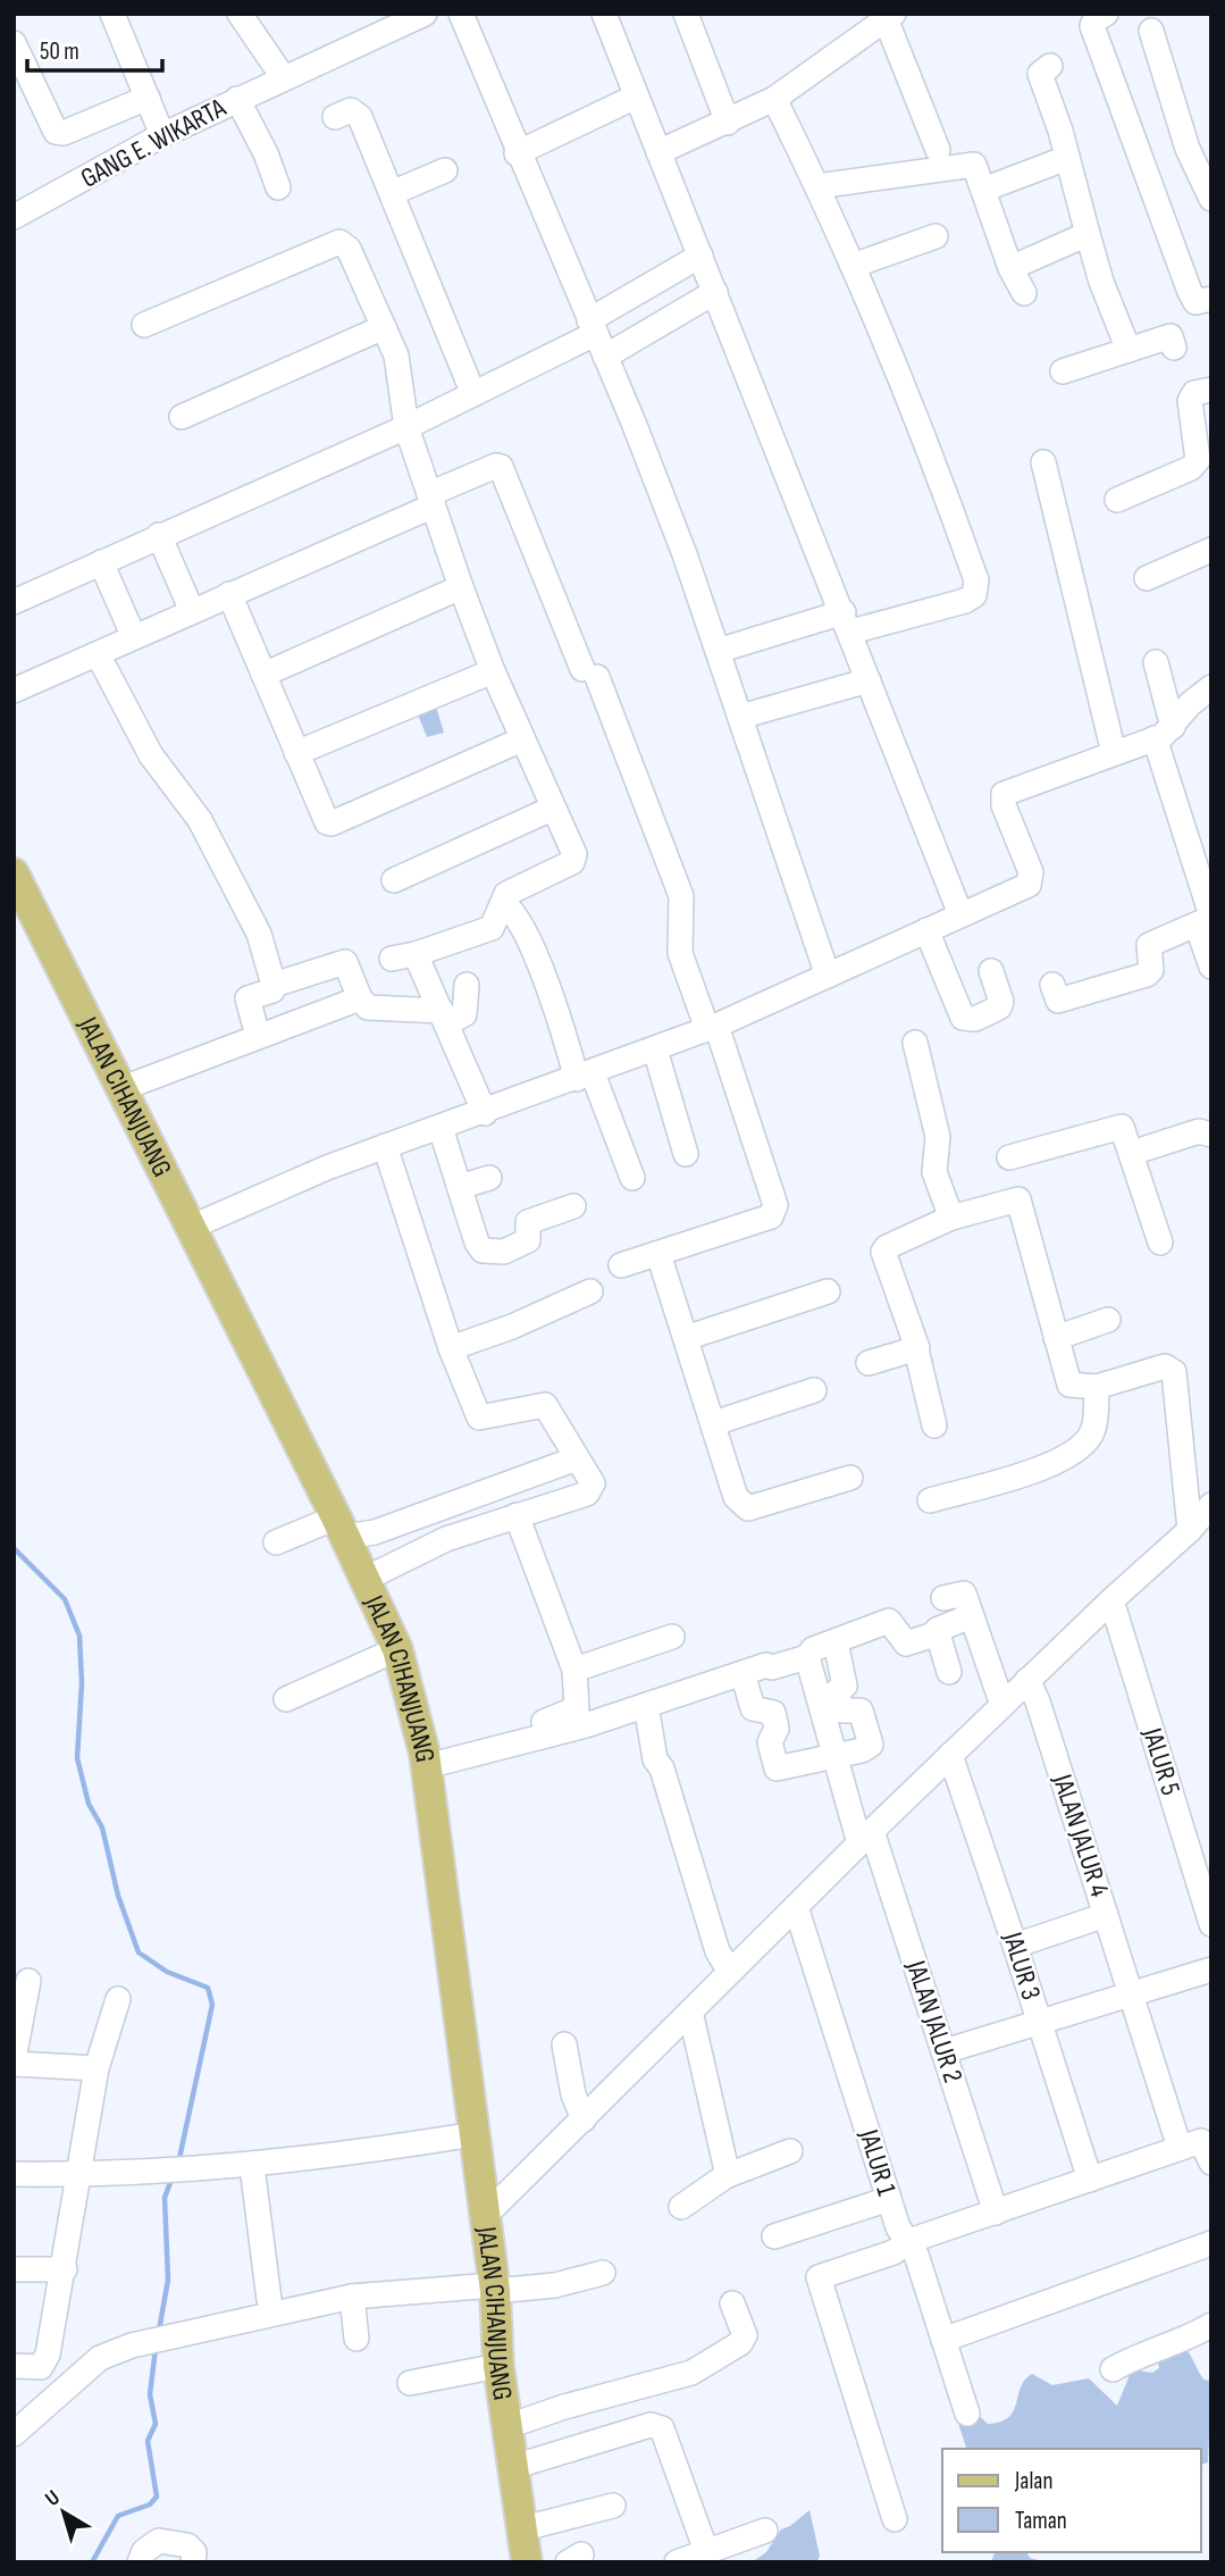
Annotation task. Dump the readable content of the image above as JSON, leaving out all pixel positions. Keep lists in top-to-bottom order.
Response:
{
  "streets": {
    "main road": ["JALAN CIHANJUANG"],
    "street": [
      "GANG E. WIKARTA",
      "JALUR 5",
      "JALAN JALUR 4",
      "JALUR 3",
      "JALAN JALUR 2",
      "JALUR 1"
    ]
  },
  "legend": ["Jalan", "Taman"],
  "scale_bar": "50 m",
  "north": "top left"
}
